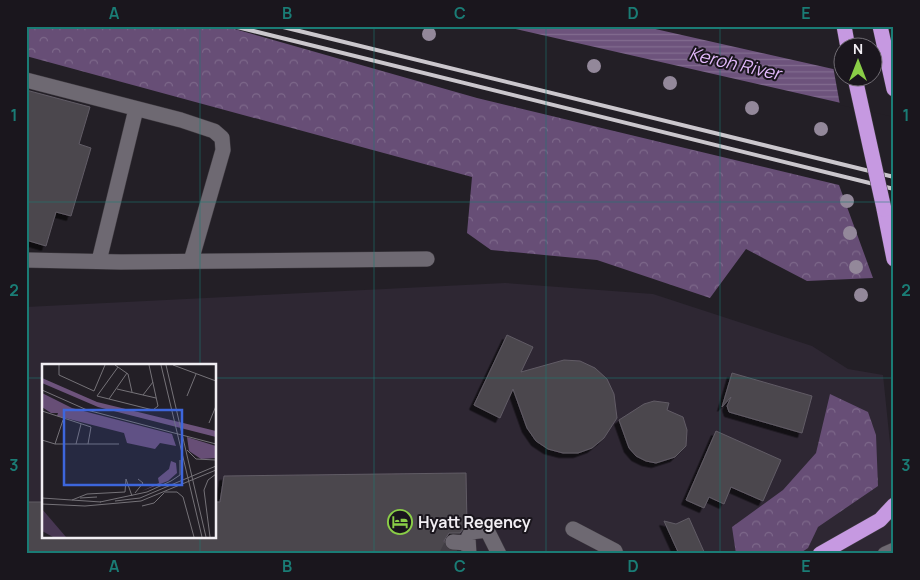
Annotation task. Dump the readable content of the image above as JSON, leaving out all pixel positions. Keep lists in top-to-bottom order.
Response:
{
  "water": ["Keroh River"],
  "places": {
    "hotel": ["Hyatt Regency"]
  },
  "north": "top",
  "grid": {
    "columns": [
      "A",
      "B",
      "C",
      "D",
      "E"
    ],
    "rows": ["1", "2", "3"]
  }
}
